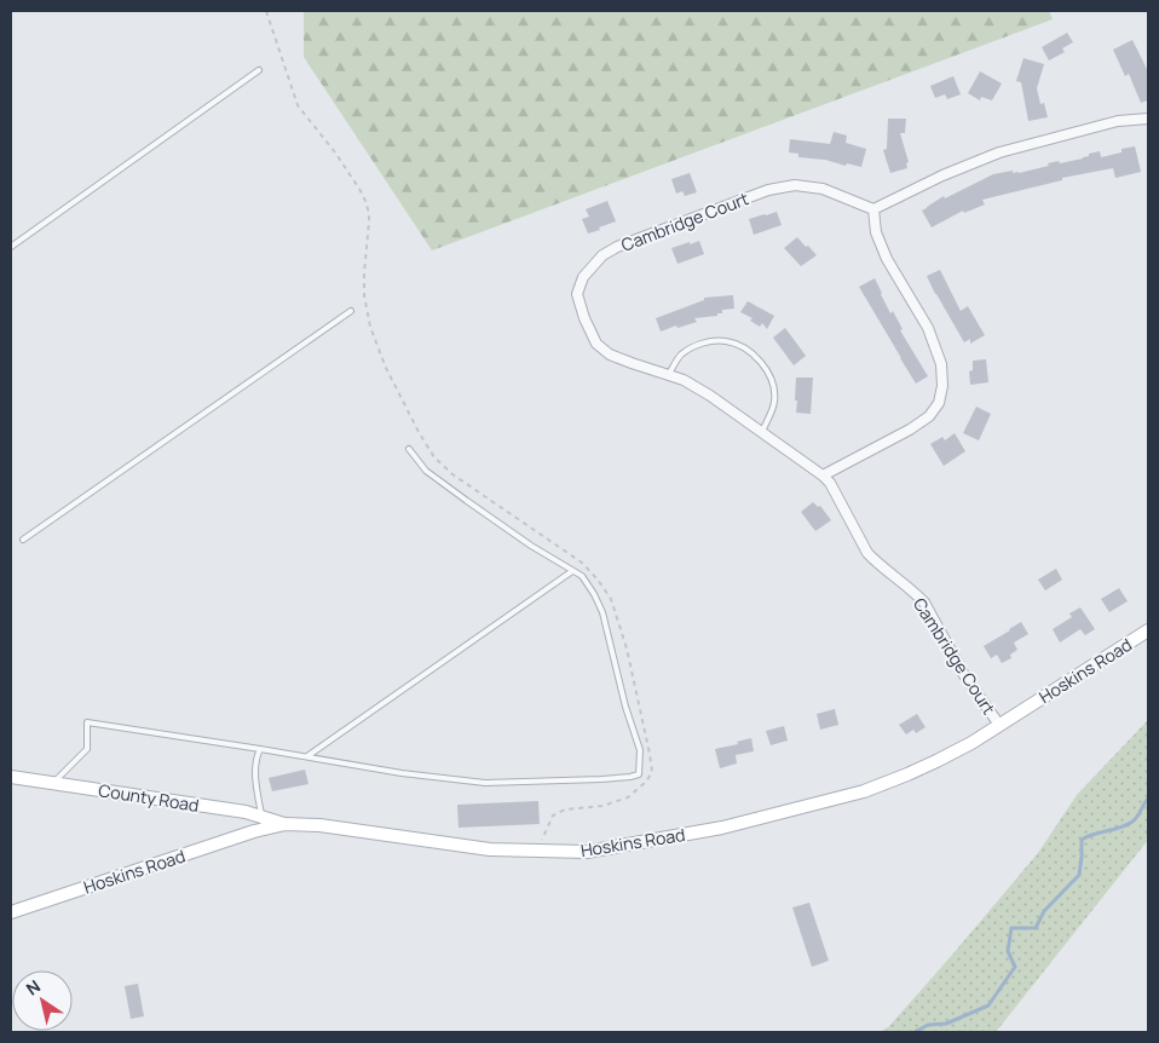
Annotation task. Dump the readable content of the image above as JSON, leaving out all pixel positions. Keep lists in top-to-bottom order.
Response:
{
  "streets": {
    "street": ["Cambridge Court", "Hoskins Road", "County Road"]
  },
  "crossings": [
    ["Cambridge Court", "Hoskins Road"],
    ["Hoskins Road", "County Road"]
  ],
  "north": "top left"
}
